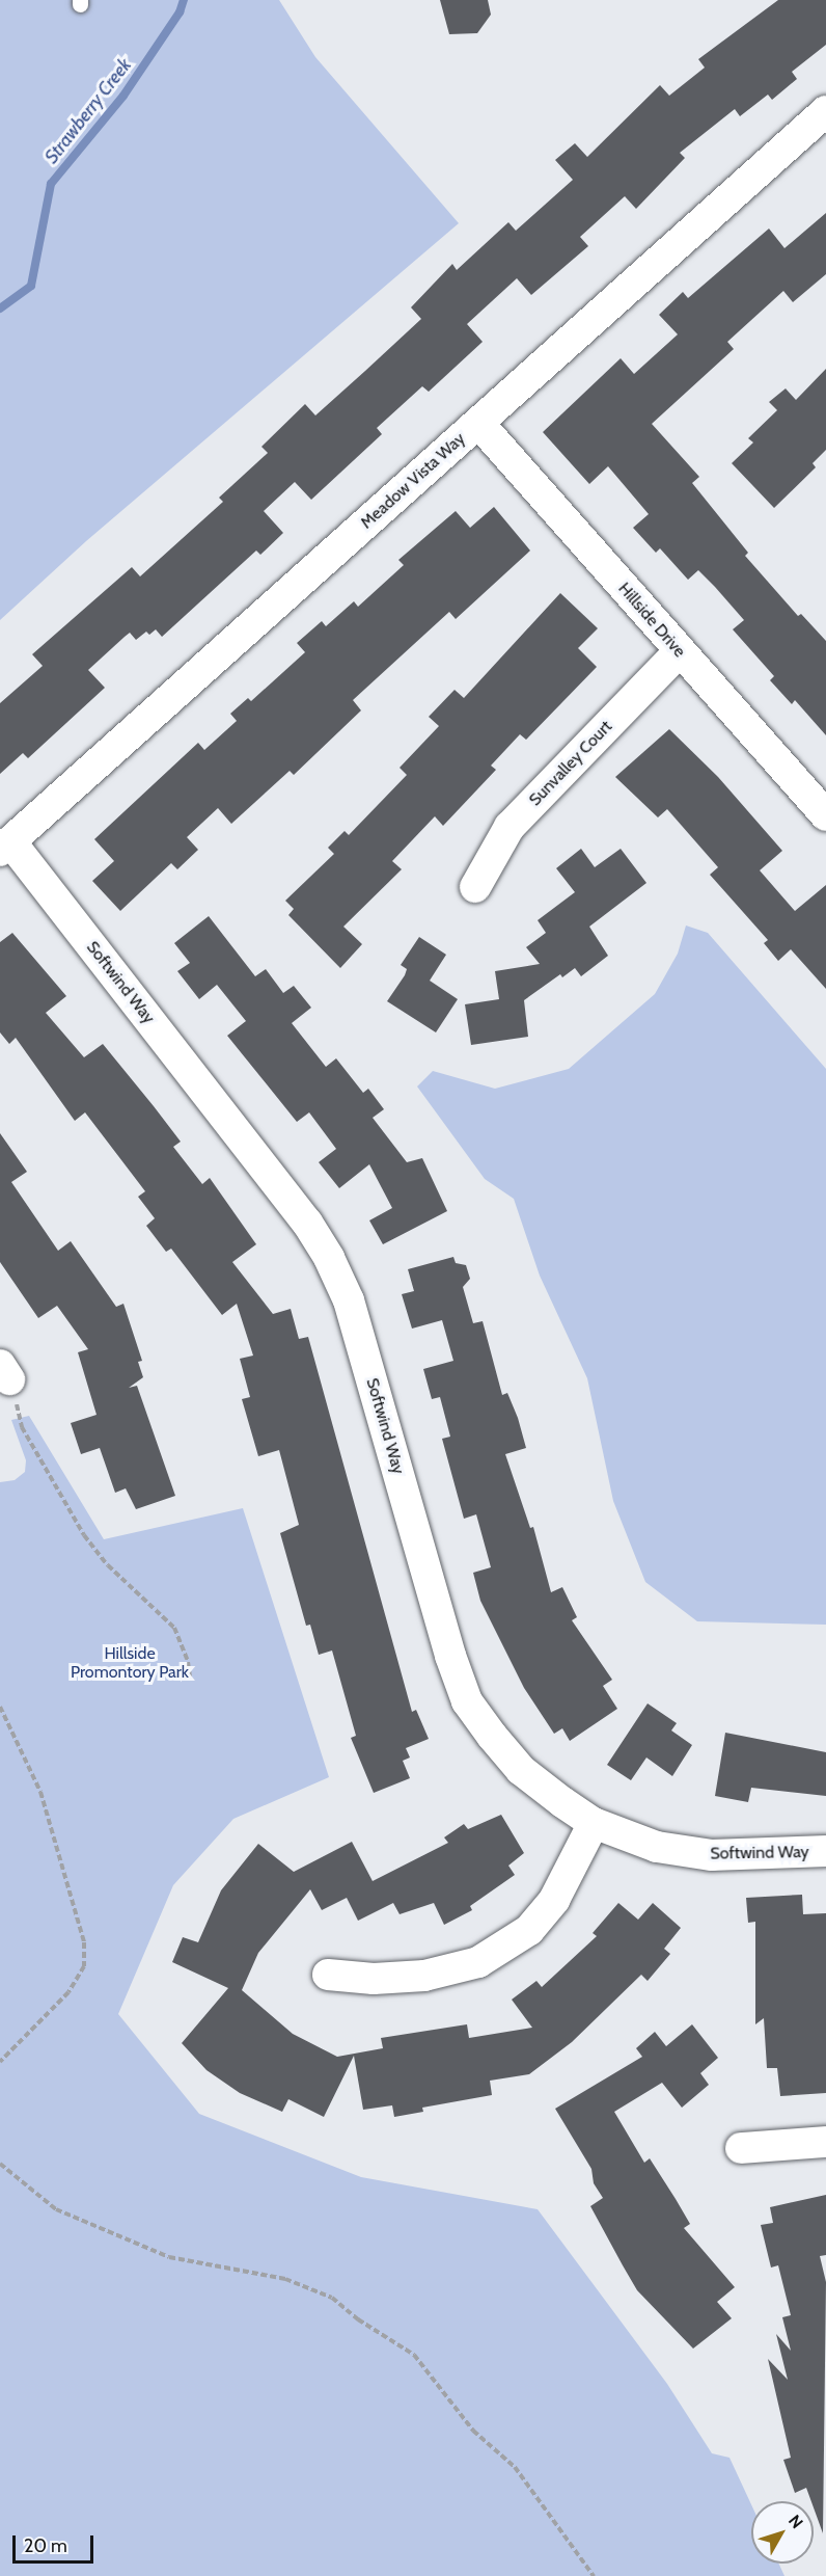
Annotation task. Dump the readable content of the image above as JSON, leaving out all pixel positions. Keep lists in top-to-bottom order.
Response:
{
  "streets": {
    "street": [
      "Meadow Vista Way",
      "Hillside Drive",
      "Sunvalley Court",
      "Softwind Way"
    ]
  },
  "crossings": [
    ["Meadow Vista Way", "Hillside Drive"],
    ["Meadow Vista Way", "Softwind Way"],
    ["Hillside Drive", "Sunvalley Court"]
  ],
  "water": ["Strawberry Creek"],
  "parks": ["Hillside Promontory Park"],
  "scale_bar": "20 m",
  "north": "top right"
}
